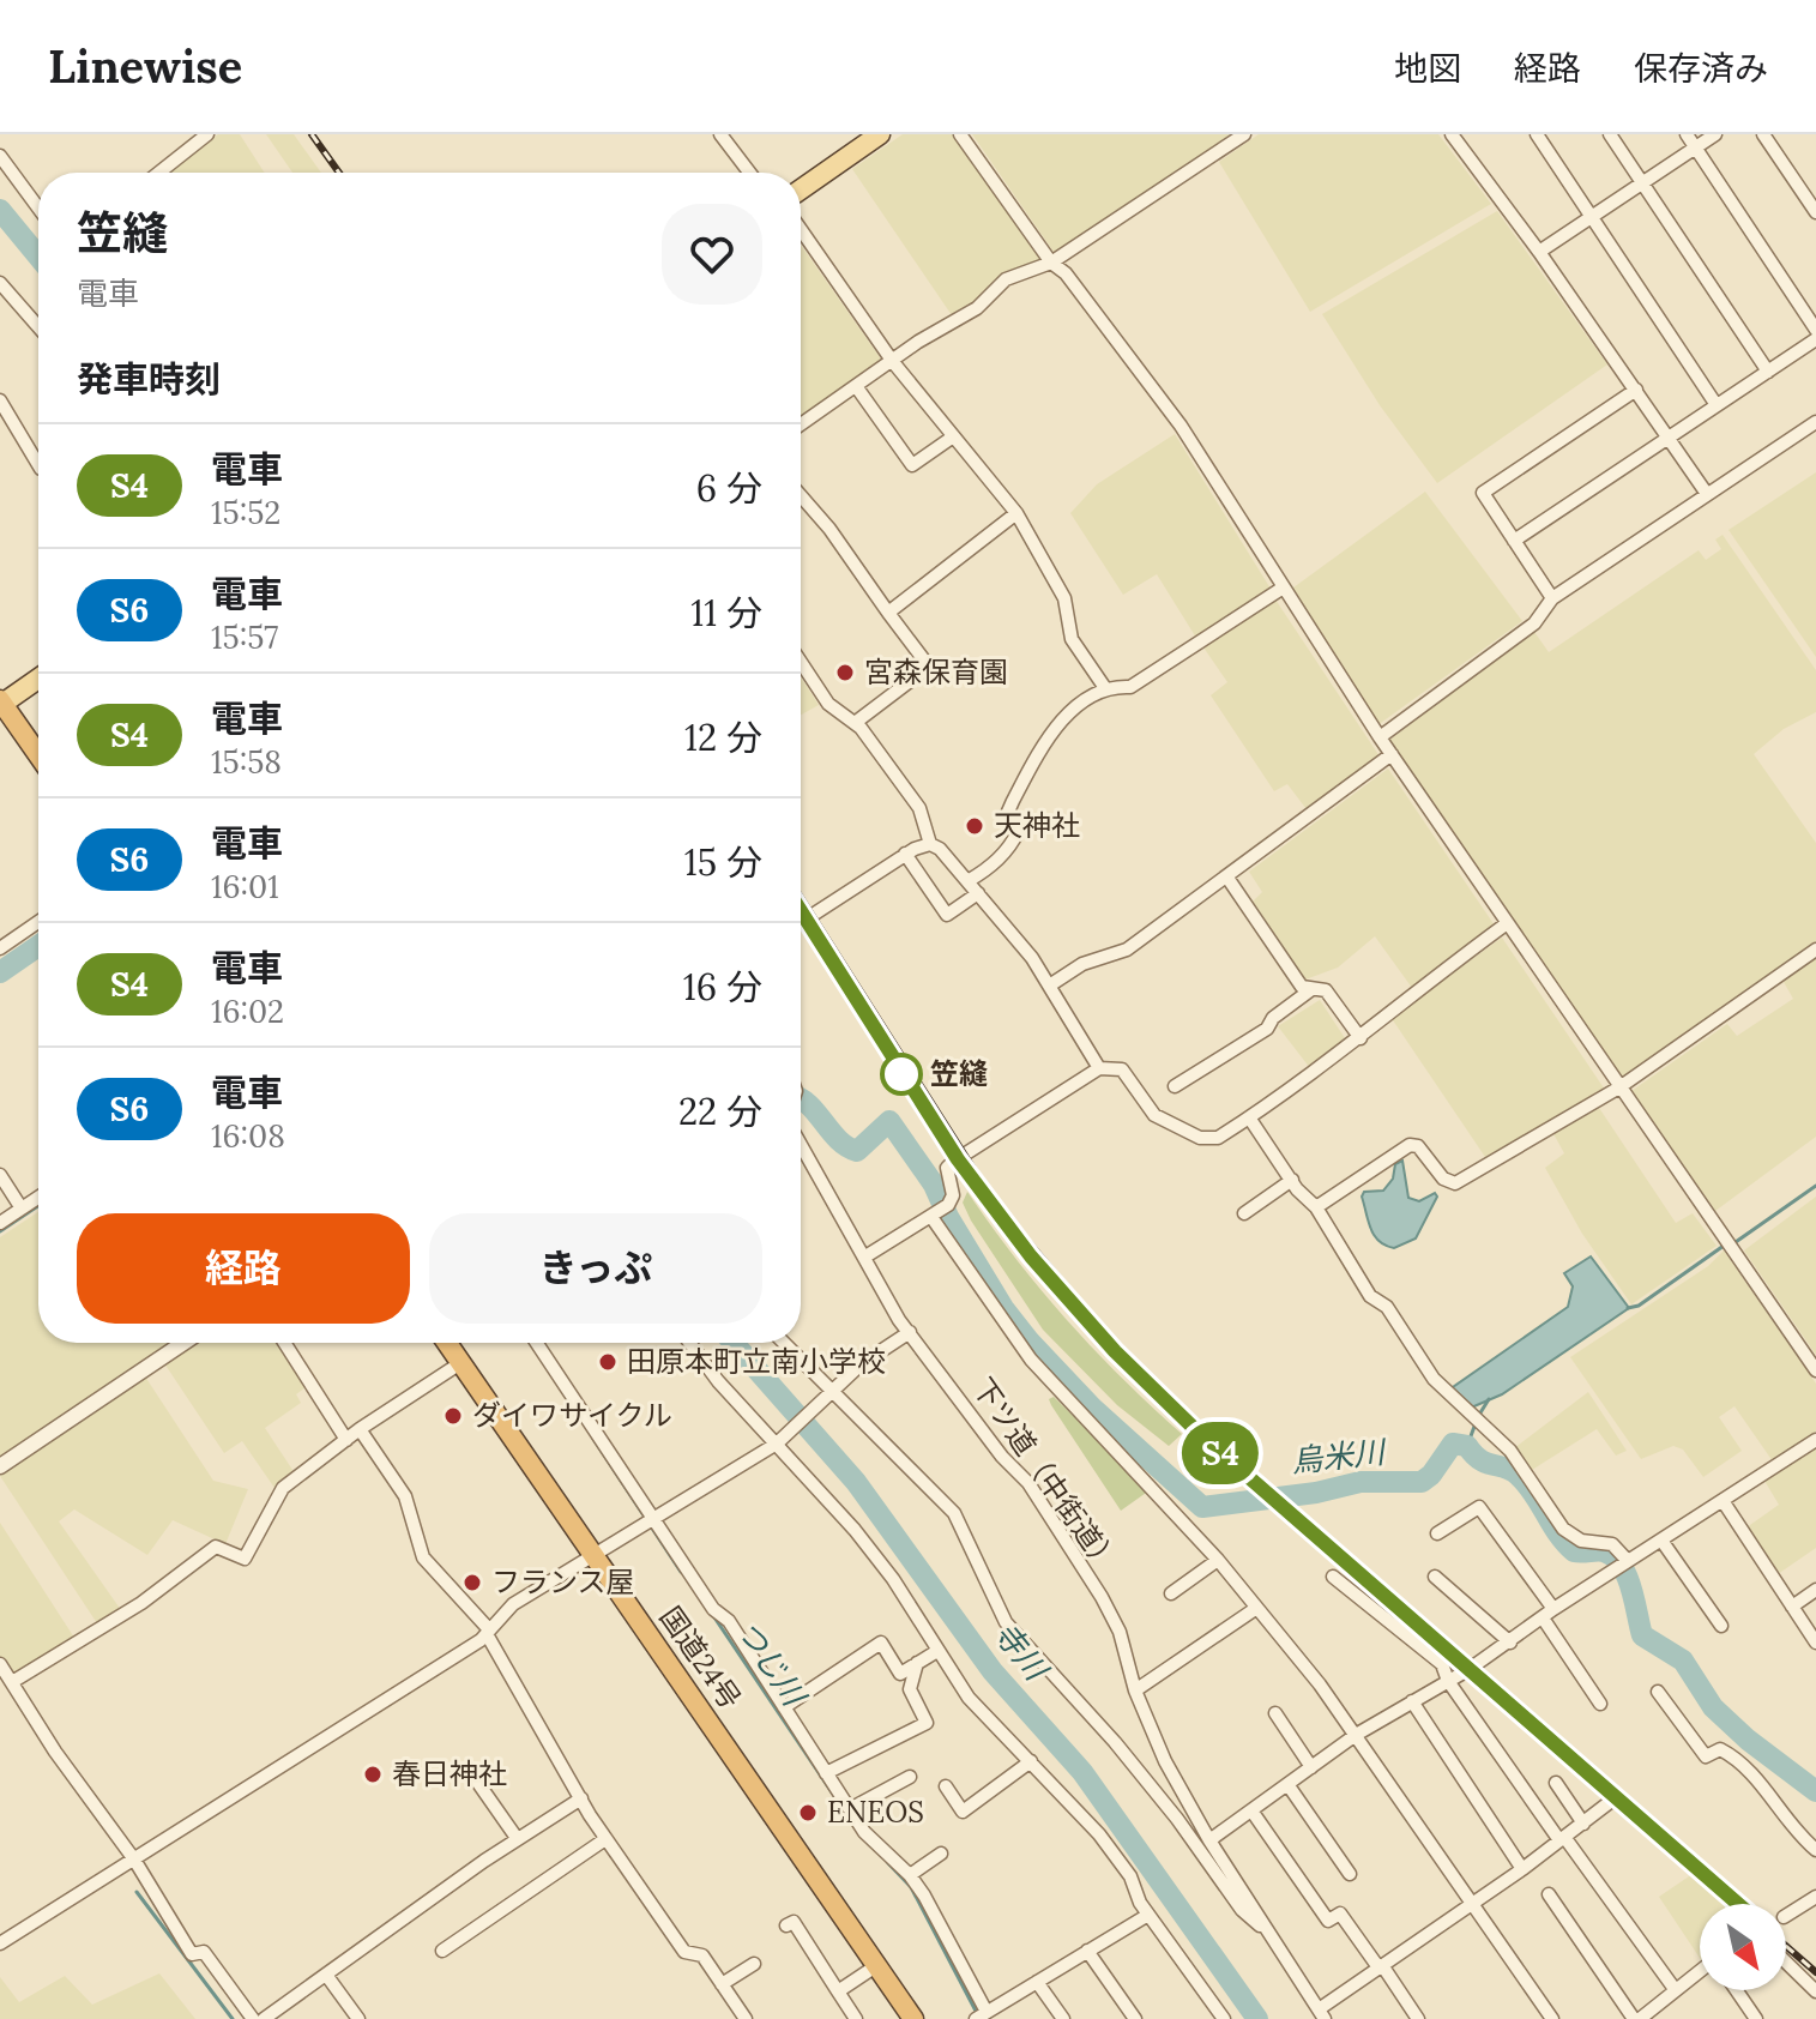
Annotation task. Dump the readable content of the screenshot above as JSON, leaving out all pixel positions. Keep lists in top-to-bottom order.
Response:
{
  "streets": {
    "highway": ["国道24号"],
    "street": ["下ツ道（中街道）"]
  },
  "water": ["烏米川", "寺川", "つじ川"],
  "places": [
    "宮森保育園",
    "天神社",
    "笠縫",
    "田原本町立南小学校",
    "ダイワサイクル",
    "フランス屋",
    "春日神社",
    "ENEOS"
  ],
  "north": "bottom right",
  "page": {
    "header": "Linewise",
    "nav": ["地図", "経路", "保存済み"],
    "on_map": "S4",
    "heading": [
      ["笠縫", "電車"],
      "発車時刻"
    ],
    "list": [
      {
        "mark": "S4",
        "name": "電車",
        "note": "15:52",
        "value": "6 分"
      },
      {
        "mark": "S6",
        "name": "電車",
        "note": "15:57",
        "value": "11 分"
      },
      {
        "mark": "S4",
        "name": "電車",
        "note": "15:58",
        "value": "12 分"
      },
      {
        "mark": "S6",
        "name": "電車",
        "note": "16:01",
        "value": "15 分"
      },
      {
        "mark": "S4",
        "name": "電車",
        "note": "16:02",
        "value": "16 分"
      },
      {
        "mark": "S6",
        "name": "電車",
        "note": "16:08",
        "value": "22 分"
      }
    ],
    "buttons": ["経路", "きっぷ"]
  }
}
